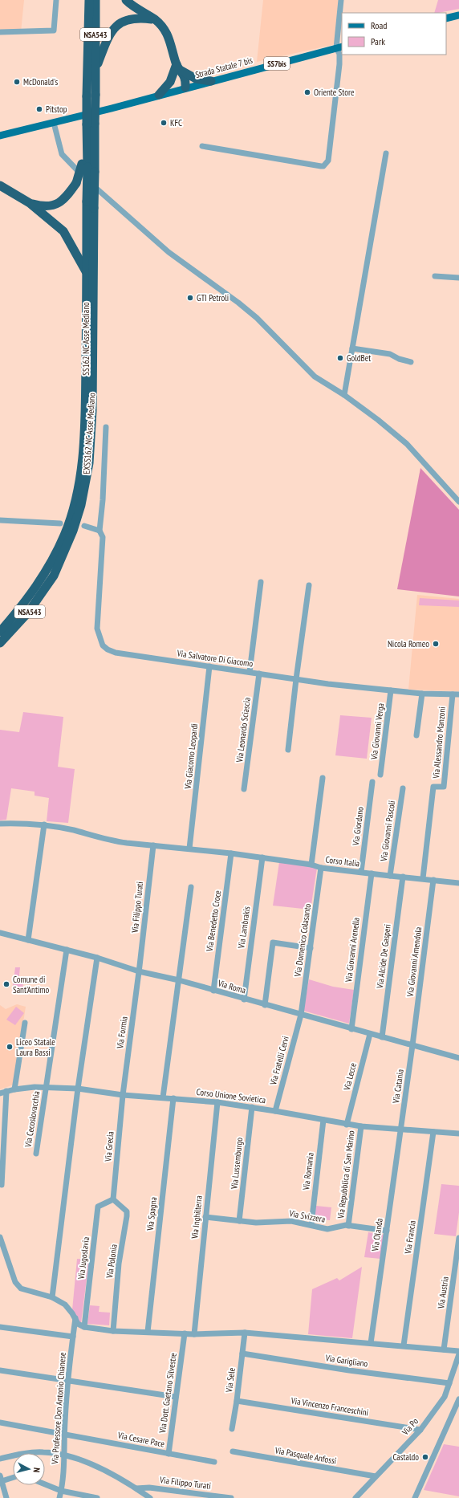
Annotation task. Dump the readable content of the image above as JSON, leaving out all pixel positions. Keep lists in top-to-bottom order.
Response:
{
  "streets": {
    "highway": ["NSA543", "SS162 NC Asse Mediano", "EXSS162 NC Asse Mediano"],
    "main road": ["SS7bis", "Strada Statale 7 bis"],
    "street": [
      "Via Salvatore Di Giacomo",
      "Via Leonardo Sciascia",
      "Via Giovanni Verga",
      "Via Alessandro Manzoni",
      "Via Giacomo Leopardi",
      "Via Giordano",
      "Via Giovanni Pascoli",
      "Corso Italia",
      "Via Filippo Turati",
      "Via Benedetto Croce",
      "Via Lambrakis",
      "Via Domenico Colasanto",
      "Via Giovanni Arenella",
      "Via Alcide De Gasperi",
      "Via Giovanni Amendola",
      "Via Roma",
      "Via Formia",
      "Via Fratelli Cervi",
      "Via Lecce",
      "Via Catania",
      "Corso Unione Sovietica",
      "Via Cecoslovacchia",
      "Via Grecia",
      "Via Lussemburgo",
      "Via Romania",
      "Via Repubblica di San Marino",
      "Via Spagna",
      "Via Svizzera",
      "Via Inghilterra",
      "Via Olanda",
      "Via Francia",
      "Via Jugoslavia",
      "Via Polonia",
      "Via Austria",
      "Via Garigliano",
      "Via Sele",
      "Via Dott. Gaetano Silvestre",
      "Via Vincenzo Franceschini",
      "Via Professore Don Antonio Chianese",
      "Via Po",
      "Via Cesare Pace",
      "Via Pasquale Anfossi"
    ]
  },
  "crossings": [
    ["NSA543", "SS162 NC Asse Mediano"],
    ["NSA543", "EXSS162 NC Asse Mediano"],
    ["SS162 NC Asse Mediano", "EXSS162 NC Asse Mediano"],
    ["Via Salvatore Di Giacomo", "Via Leonardo Sciascia"],
    ["Via Salvatore Di Giacomo", "Via Giovanni Verga"],
    ["Via Salvatore Di Giacomo", "Via Alessandro Manzoni"],
    ["Via Salvatore Di Giacomo", "Via Giacomo Leopardi"],
    ["Via Alessandro Manzoni", "Corso Italia"],
    ["Via Giacomo Leopardi", "Corso Italia"],
    ["Via Giordano", "Corso Italia"],
    ["Via Giovanni Pascoli", "Corso Italia"],
    ["Corso Italia", "Via Filippo Turati"],
    ["Corso Italia", "Via Benedetto Croce"],
    ["Corso Italia", "Via Lambrakis"],
    ["Corso Italia", "Via Domenico Colasanto"],
    ["Corso Italia", "Via Giovanni Arenella"],
    ["Corso Italia", "Via Alcide De Gasperi"],
    ["Corso Italia", "Via Giovanni Amendola"],
    ["Via Filippo Turati", "Via Roma"],
    ["Via Filippo Turati", "Via Formia"],
    ["Via Benedetto Croce", "Via Roma"],
    ["Via Lambrakis", "Via Roma"],
    ["Via Domenico Colasanto", "Via Roma"],
    ["Via Domenico Colasanto", "Via Fratelli Cervi"],
    ["Via Giovanni Arenella", "Via Roma"],
    ["Via Alcide De Gasperi", "Via Roma"],
    ["Via Giovanni Amendola", "Via Roma"],
    ["Via Giovanni Amendola", "Via Catania"],
    ["Via Roma", "Via Formia"],
    ["Via Roma", "Via Fratelli Cervi"],
    ["Via Roma", "Via Lecce"],
    ["Via Roma", "Via Catania"],
    ["Via Roma", "Via Cecoslovacchia"],
    ["Via Formia", "Corso Unione Sovietica"],
    ["Via Formia", "Via Grecia"],
    ["Via Fratelli Cervi", "Corso Unione Sovietica"],
    ["Via Lecce", "Corso Unione Sovietica"],
    ["Via Catania", "Corso Unione Sovietica"],
    ["Via Catania", "Via Olanda"],
    ["Corso Unione Sovietica", "Via Cecoslovacchia"],
    ["Corso Unione Sovietica", "Via Grecia"],
    ["Corso Unione Sovietica", "Via Lussemburgo"],
    ["Corso Unione Sovietica", "Via Romania"],
    ["Corso Unione Sovietica", "Via Repubblica di San Marino"],
    ["Corso Unione Sovietica", "Via Spagna"],
    ["Corso Unione Sovietica", "Via Inghilterra"],
    ["Corso Unione Sovietica", "Via Olanda"],
    ["Corso Unione Sovietica", "Via Francia"],
    ["Via Grecia", "Via Jugoslavia"],
    ["Via Grecia", "Via Polonia"],
    ["Via Lussemburgo", "Via Svizzera"],
    ["Via Romania", "Via Svizzera"],
    ["Via Repubblica di San Marino", "Via Svizzera"],
    ["Via Svizzera", "Via Inghilterra"],
    ["Via Svizzera", "Via Olanda"],
    ["Via Jugoslavia", "Via Polonia"],
    ["Via Garigliano", "Via Sele"],
    ["Via Garigliano", "Via Po"],
    ["Via Sele", "Via Vincenzo Franceschini"],
    ["Via Dott. Gaetano Silvestre", "Via Cesare Pace"],
    ["Via Vincenzo Franceschini", "Via Po"],
    ["Via Professore Don Antonio Chianese", "Via Cesare Pace"],
    ["Via Po", "Via Pasquale Anfossi"]
  ],
  "places": [
    "McDonald's",
    "Oriente Store",
    "Pitstop",
    "KFC",
    "GTI Petroli",
    "GoldBet",
    "Nicola Romeo",
    "Comune di Sant'Antimo",
    "Liceo Statale Laura Bassi",
    "Castaldo"
  ],
  "legend": ["Road", "Park"],
  "north": "right"
}
